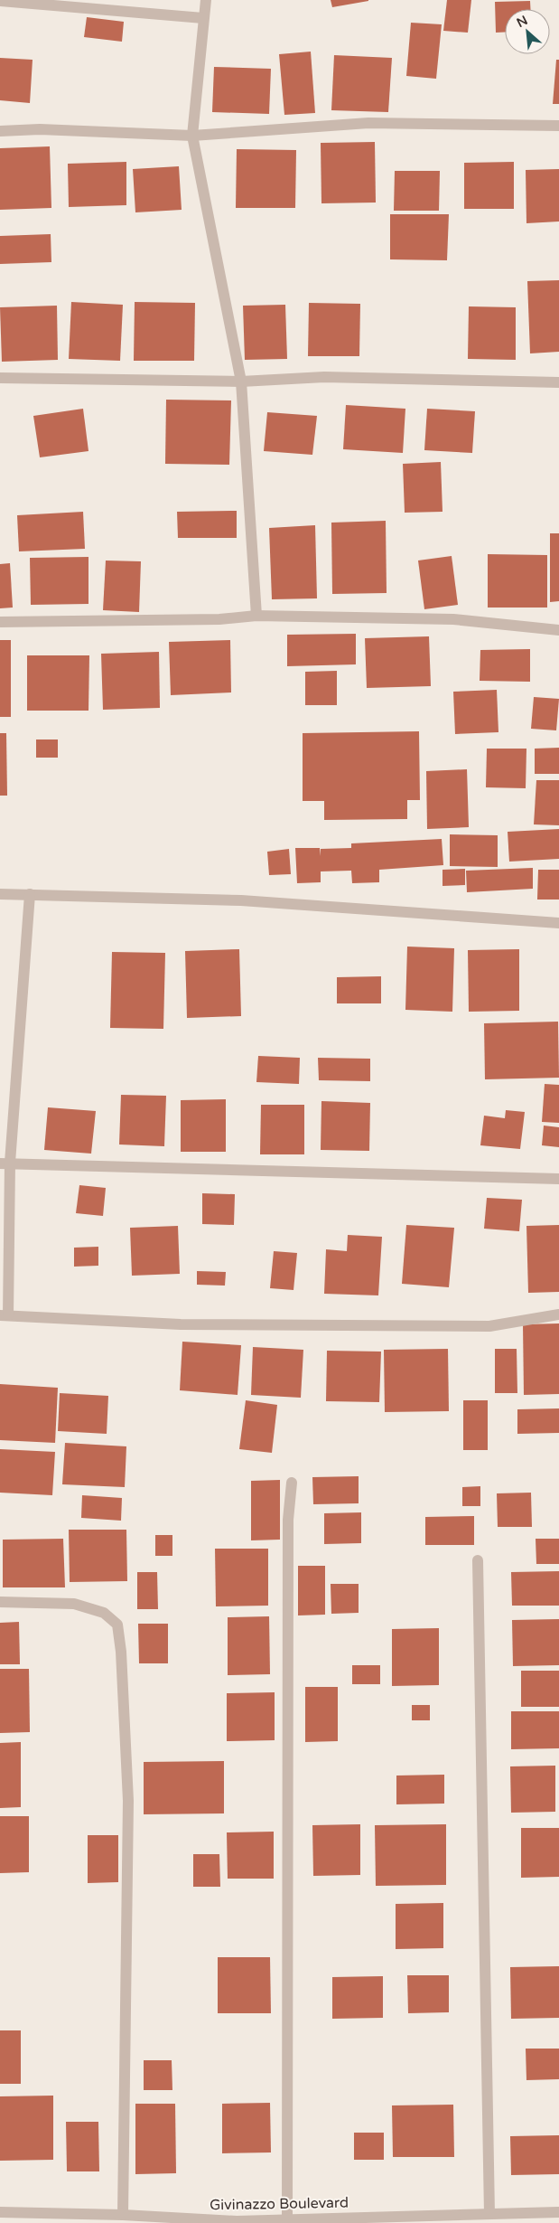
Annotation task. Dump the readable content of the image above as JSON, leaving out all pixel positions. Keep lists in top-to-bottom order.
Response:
{
  "streets": {
    "street": ["Givinazzo Boulevard"]
  },
  "north": "top left"
}
